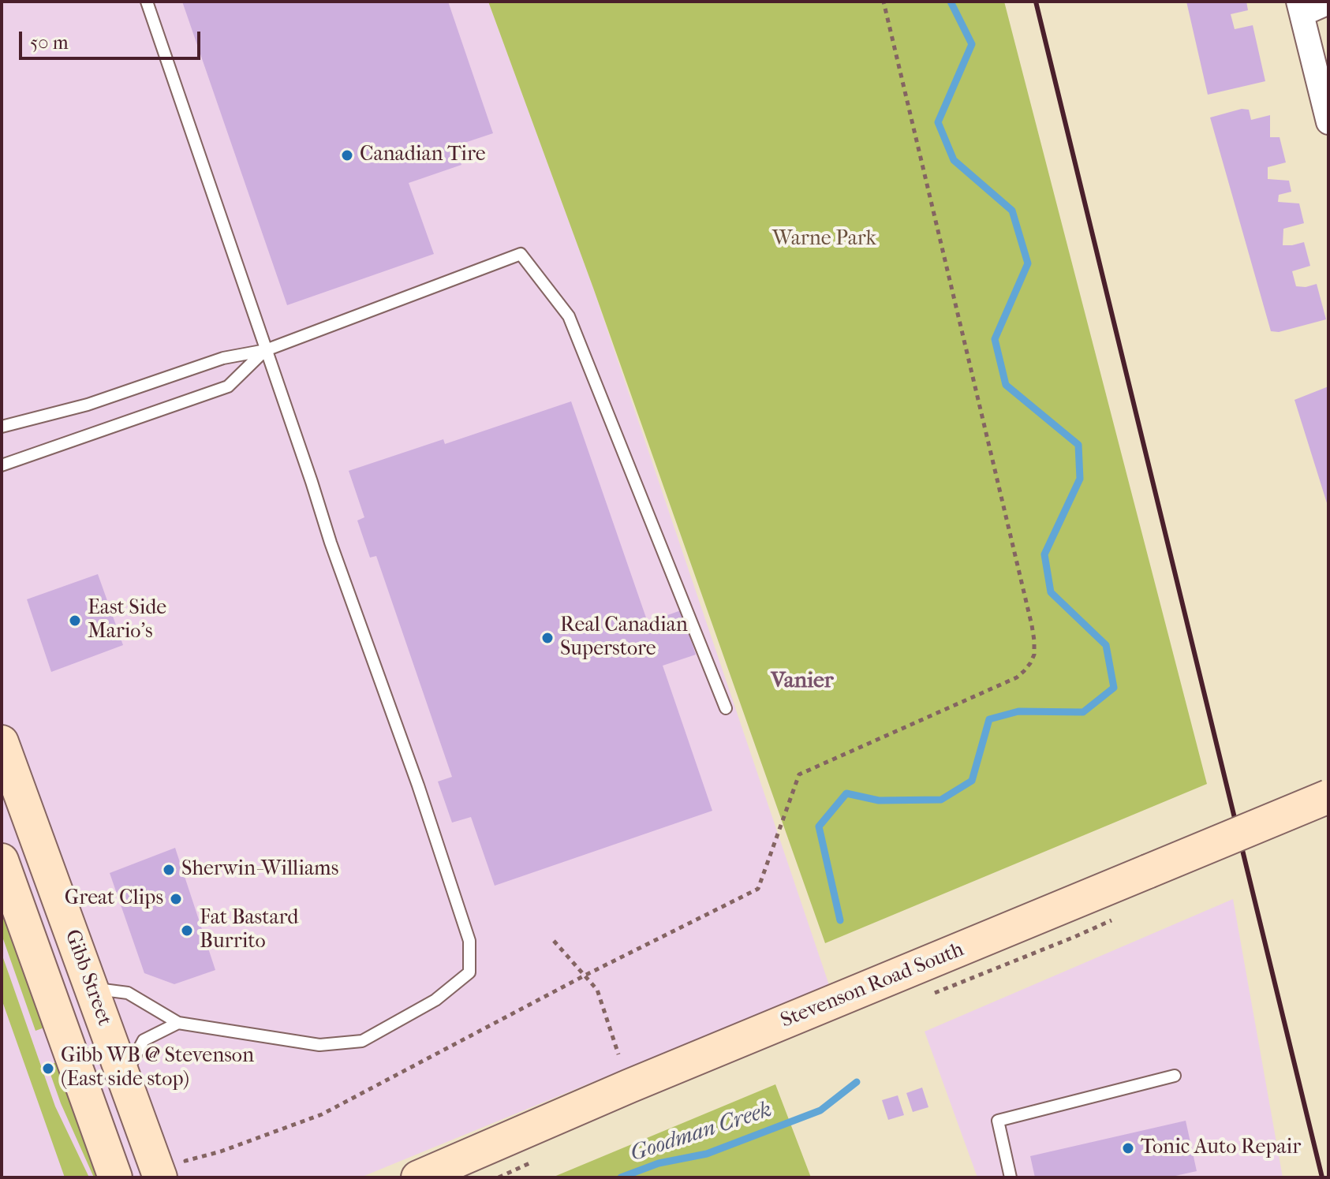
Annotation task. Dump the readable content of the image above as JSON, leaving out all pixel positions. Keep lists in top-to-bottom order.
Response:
{
  "streets": {
    "main road": ["Gibb Street", "Stevenson Road South"]
  },
  "districts": ["Vanier"],
  "water": ["Goodman Creek"],
  "parks": ["Warne Park"],
  "places": [
    "Canadian Tire",
    "East Side Mario's",
    "Real Canadian Superstore",
    "Sherwin-Williams",
    "Great Clips",
    "Fat Bastard Burrito",
    "Gibb WB @ Stevenson (East side stop)",
    "Tonic Auto Repair"
  ],
  "scale_bar": "50 m"
}
